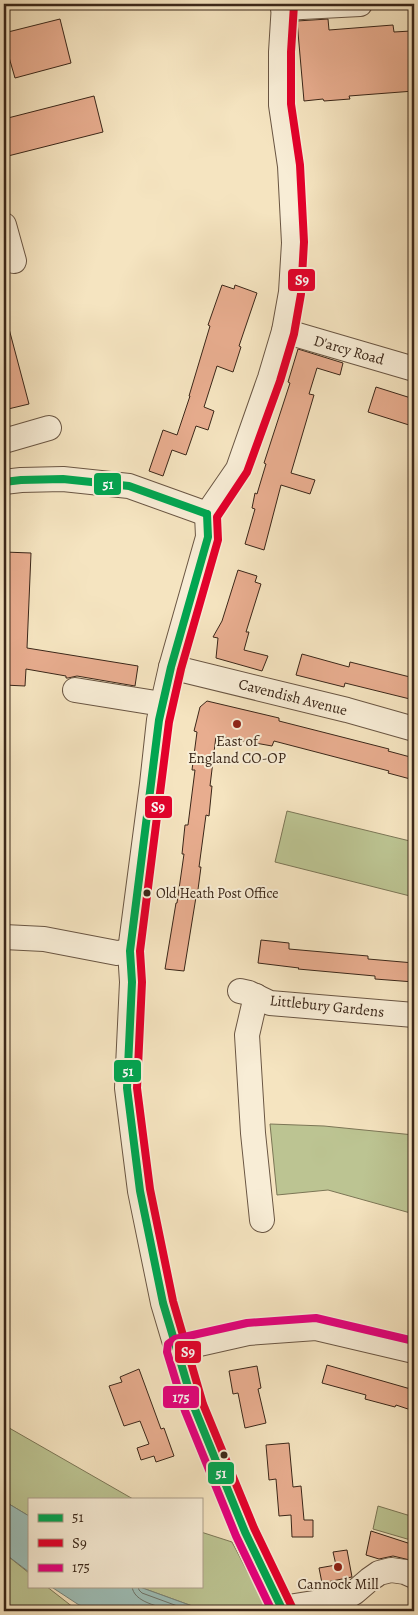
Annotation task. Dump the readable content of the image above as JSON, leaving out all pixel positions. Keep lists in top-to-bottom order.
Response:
{
  "streets": {
    "street": ["D'arcy Road", "Cavendish Avenue", "Littlebury Gardens"]
  },
  "places": ["East of England CO-OP", "Old Heath Post Office", "Cannock Mill"],
  "lines": ["transit line S9", "transit line 51", "transit line 175"],
  "legend": ["51", "S9", "175"]
}
